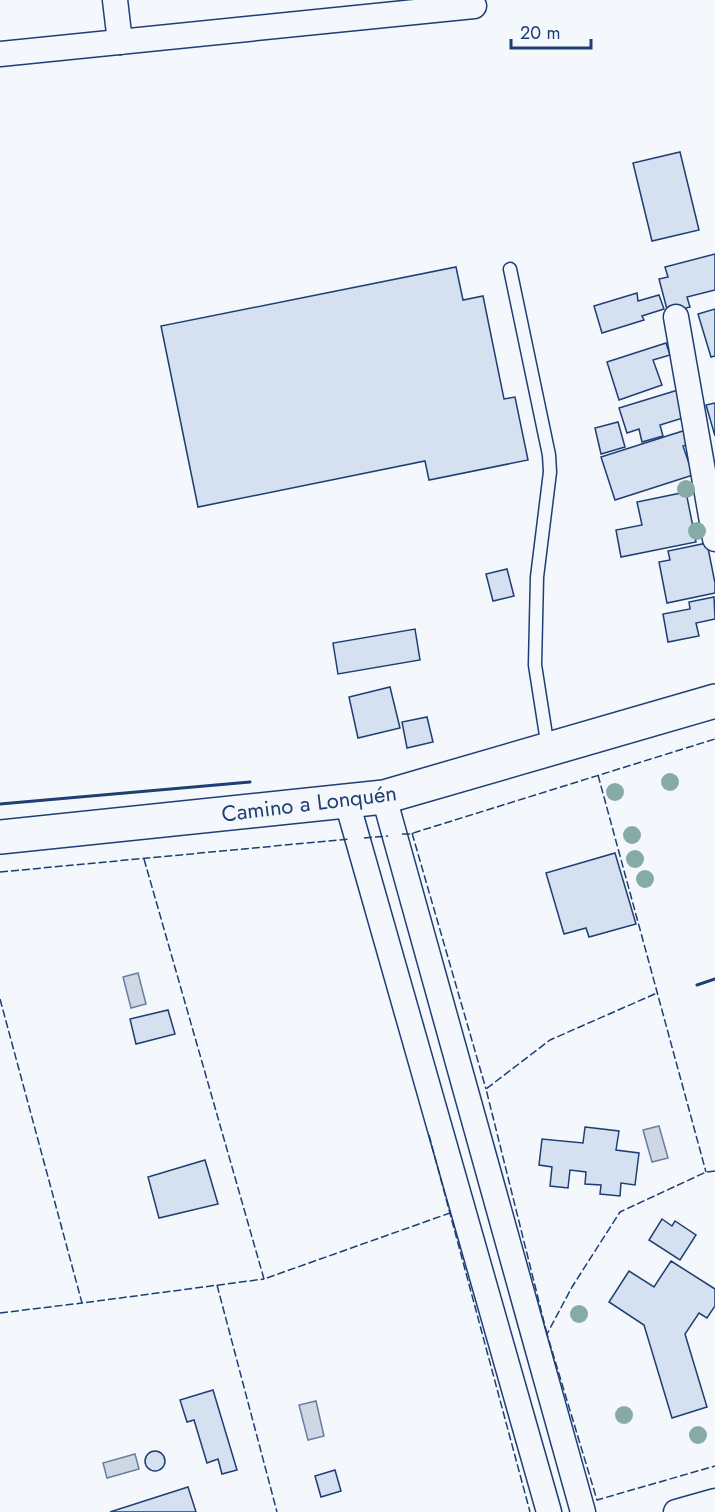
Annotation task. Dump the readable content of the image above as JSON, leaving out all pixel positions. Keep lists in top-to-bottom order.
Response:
{
  "streets": {
    "main road": ["Camino a Lonquén"]
  },
  "scale_bar": "20 m"
}
